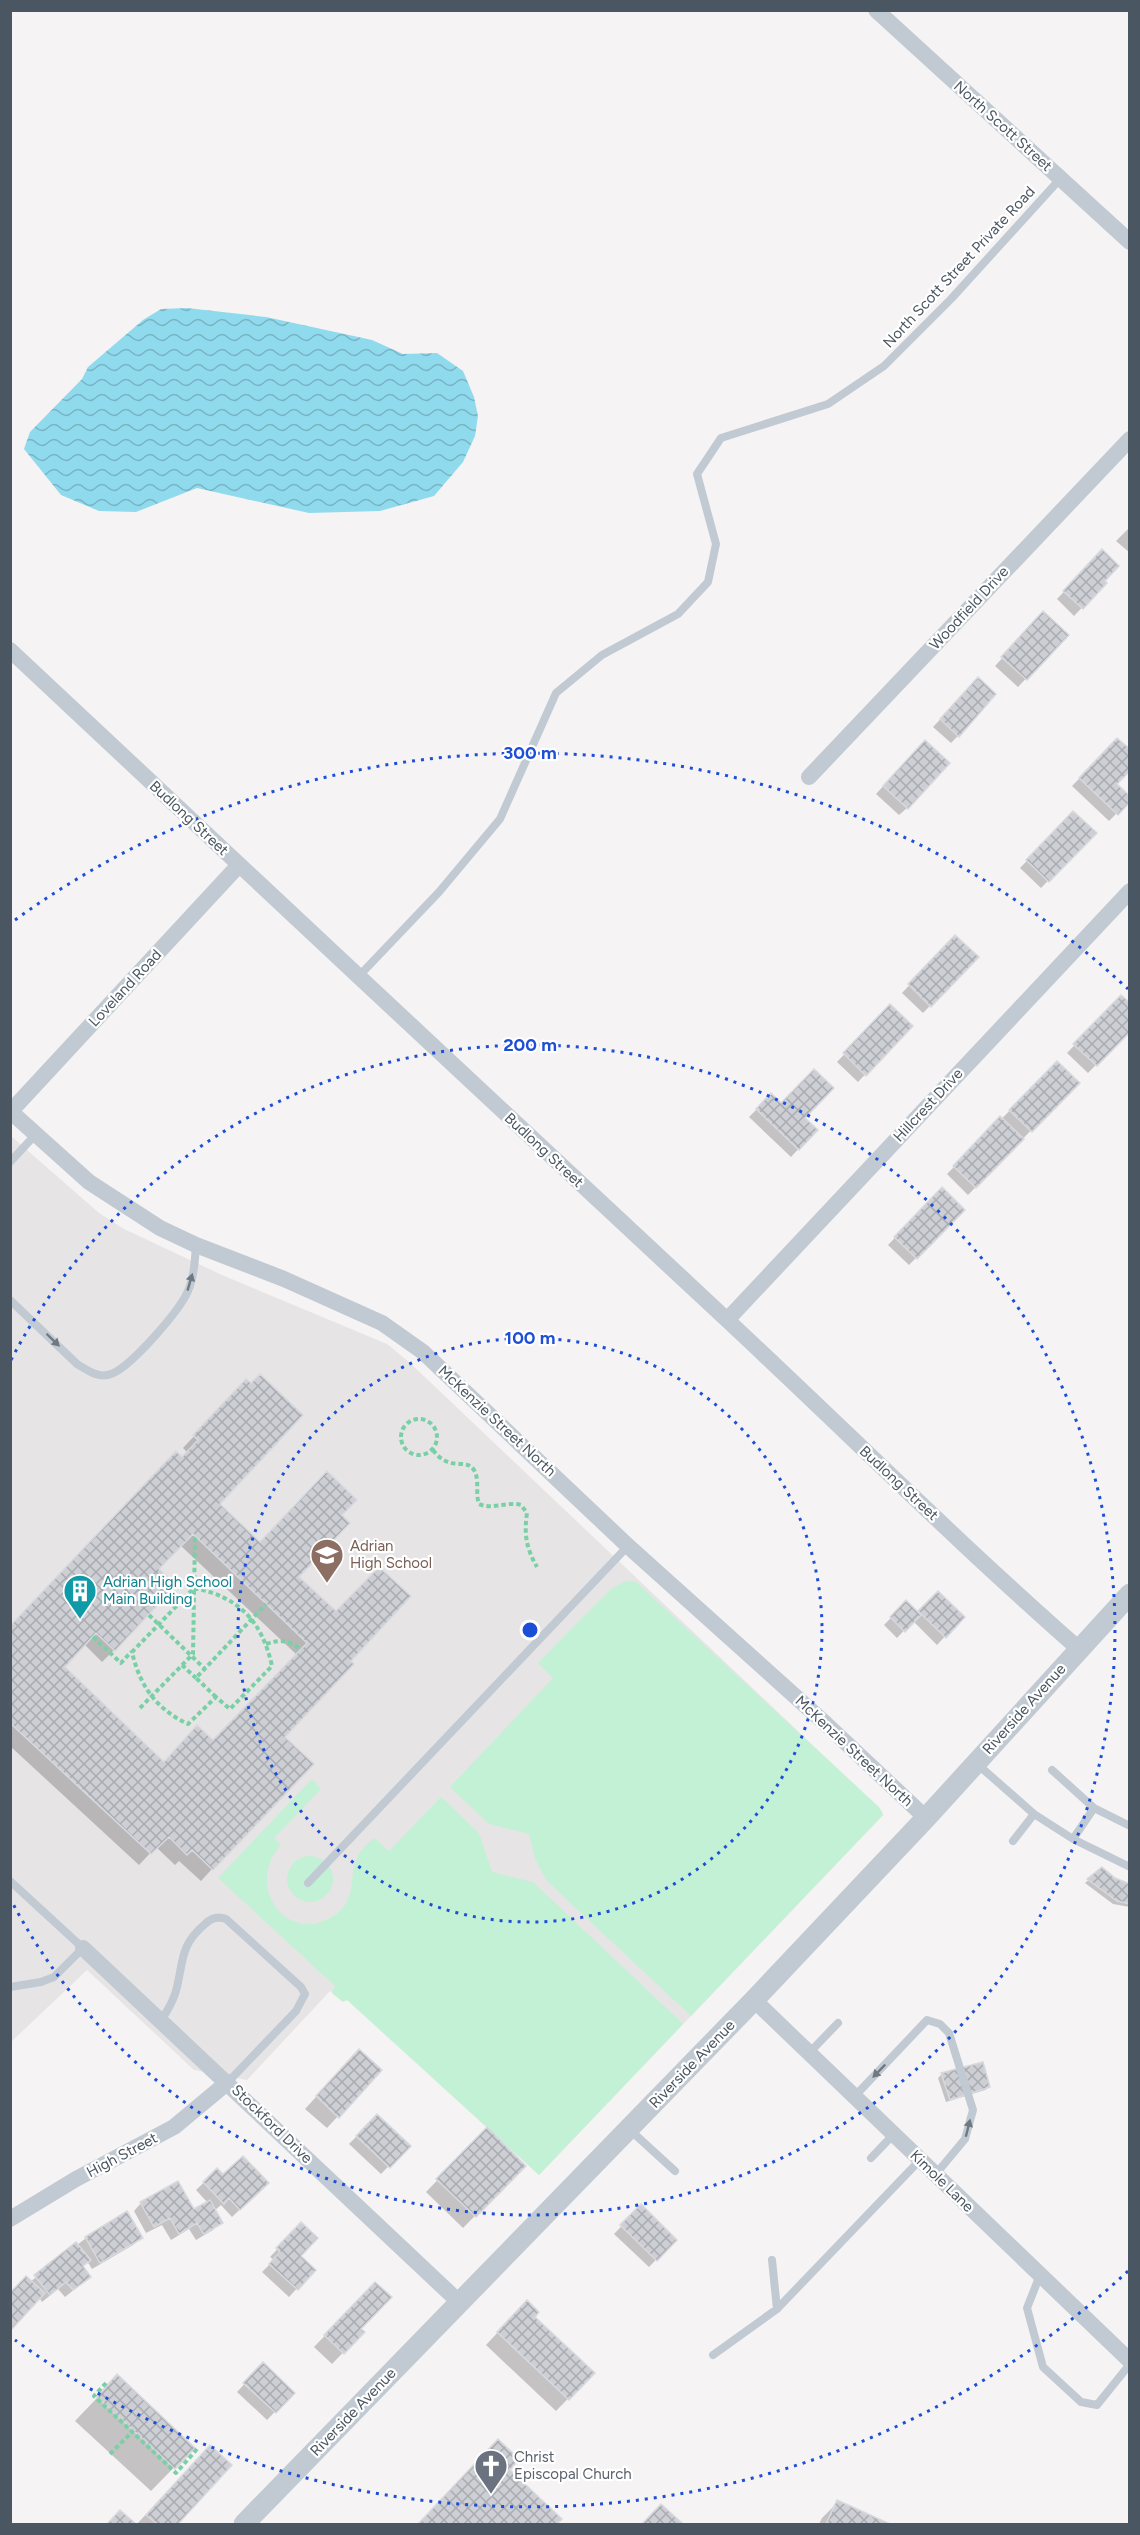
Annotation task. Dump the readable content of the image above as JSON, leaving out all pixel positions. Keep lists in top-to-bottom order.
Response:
{
  "streets": {
    "street": [
      "North Scott Street",
      "Woodfield Drive",
      "Budlong Street",
      "Loveland Road",
      "Hillcrest Drive",
      "McKenzie Street North",
      "Riverside Avenue",
      "Stockford Drive",
      "High Street",
      "Kimole Lane"
    ],
    "lane": ["North Scott Street Private Road"]
  },
  "crossings": [
    ["North Scott Street", "North Scott Street Private Road"],
    ["North Scott Street Private Road", "Budlong Street"],
    ["Budlong Street", "Loveland Road"],
    ["Budlong Street", "Hillcrest Drive"],
    ["Budlong Street", "Riverside Avenue"],
    ["Loveland Road", "McKenzie Street North"],
    ["McKenzie Street North", "Riverside Avenue"],
    ["Riverside Avenue", "Stockford Drive"],
    ["Riverside Avenue", "Kimole Lane"],
    ["Stockford Drive", "High Street"]
  ],
  "places": {
    "school or university": ["Adrian High School"],
    "building": ["Adrian High School Main Building"],
    "church": ["Christ Episcopal Church"]
  },
  "rings": ["300 m", "200 m", "100 m"]
}
